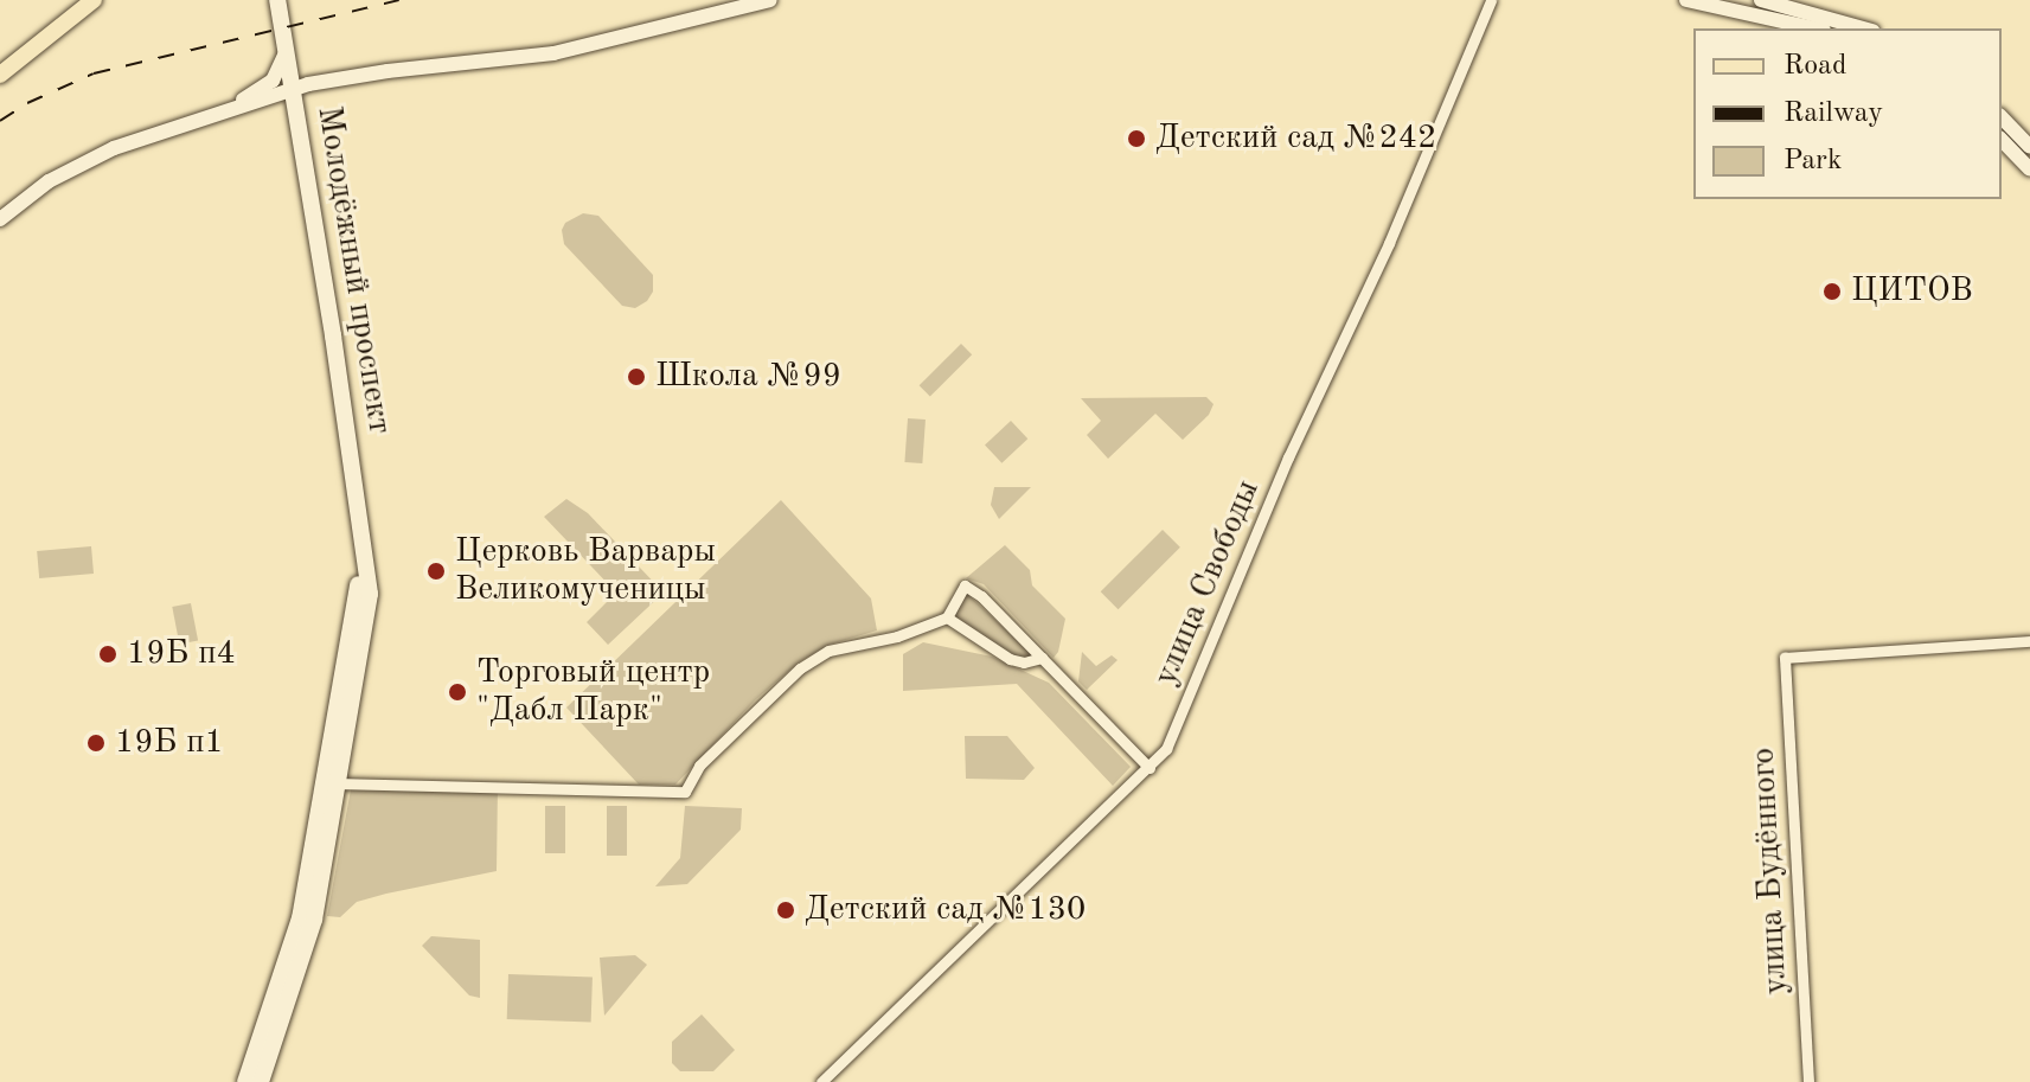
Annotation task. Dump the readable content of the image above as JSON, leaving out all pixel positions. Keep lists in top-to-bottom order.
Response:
{
  "streets": {
    "main road": ["Молодёжный проспект"],
    "street": ["улица Свободы", "улица Будённого"]
  },
  "places": [
    "Детский сад №242",
    "ЦИТОВ",
    "Школа №99",
    "Церковь Варвары Великомученицы",
    "19Б п4",
    "Торговый центр \"Дабл Парк\"",
    "19Б п1",
    "Детский сад №130"
  ],
  "legend": ["Road", "Railway", "Park"]
}
